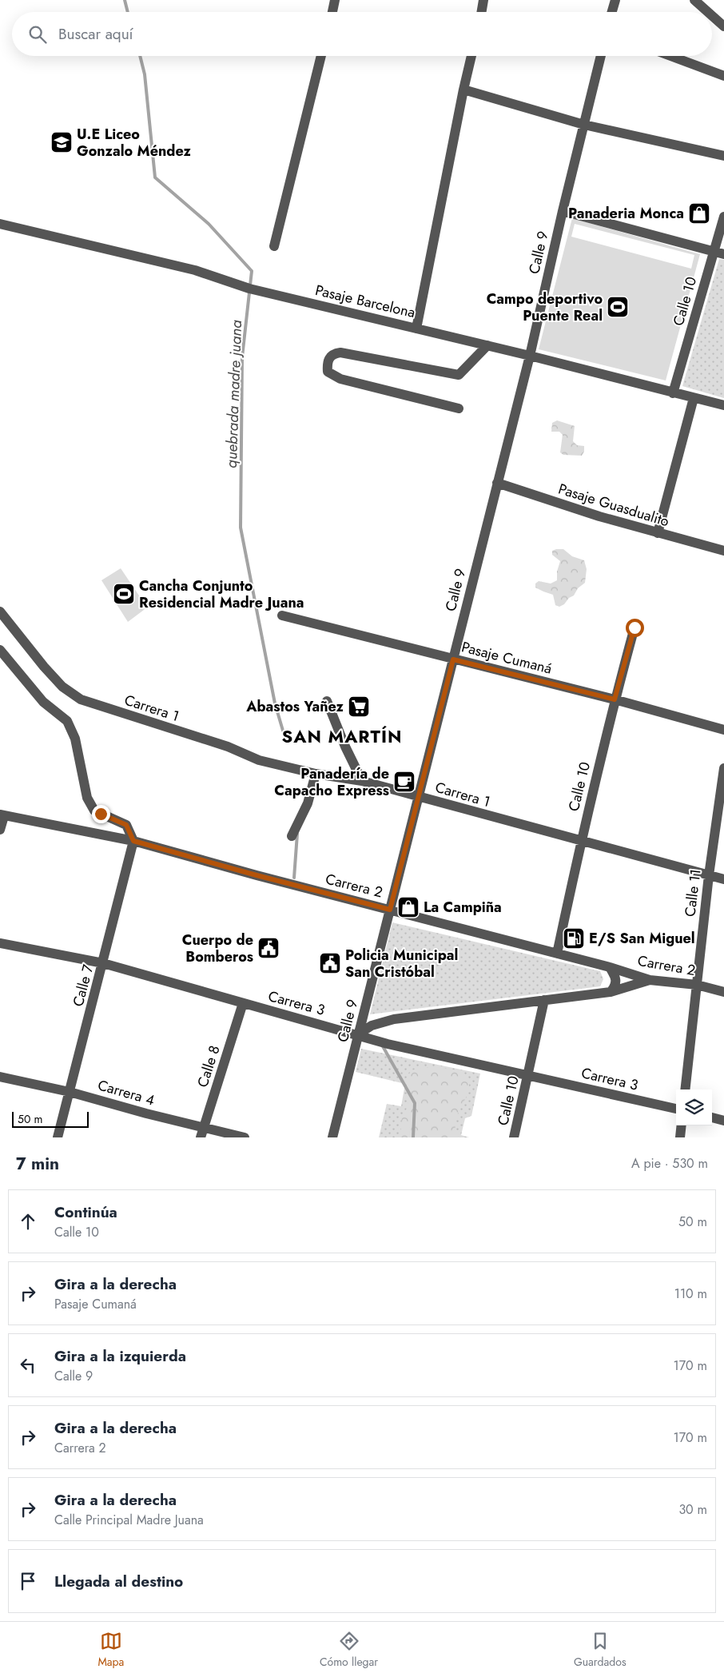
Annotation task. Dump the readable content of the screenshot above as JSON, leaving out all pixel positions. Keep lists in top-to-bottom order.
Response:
{
  "streets": {
    "street": [
      "Calle 9",
      "Pasaje Barcelona",
      "Calle 10",
      "Pasaje Guasdualito",
      "Pasaje Cumaná",
      "Carrera 1",
      "Carrera 2",
      "Calle 11",
      "Calle 7",
      "Carrera 3",
      "Calle 8",
      "Carrera 4"
    ]
  },
  "crossings": [
    ["Calle 9", "Pasaje Barcelona"],
    ["Calle 9", "Pasaje Guasdualito"],
    ["Calle 9", "Pasaje Cumaná"],
    ["Calle 9", "Carrera 1"],
    ["Calle 9", "Carrera 2"],
    ["Calle 9", "Carrera 3"],
    ["Pasaje Barcelona", "Calle 10"],
    ["Calle 10", "Pasaje Cumaná"],
    ["Calle 10", "Carrera 1"],
    ["Calle 10", "Carrera 2"],
    ["Calle 10", "Carrera 3"],
    ["Carrera 1", "Calle 11"],
    ["Carrera 2", "Calle 11"],
    ["Carrera 2", "Calle 7"],
    ["Calle 7", "Carrera 3"],
    ["Calle 7", "Carrera 4"],
    ["Carrera 3", "Calle 8"],
    ["Calle 8", "Carrera 4"]
  ],
  "districts": ["SAN MARTÍN"],
  "water": ["quebrada madre juana"],
  "places": {
    "school or university": ["U.E Liceo Gonzalo Méndez"],
    "shop": ["Panaderia Monca", "La Campiña"],
    "sports": ["Campo deportivo Puente Real", "Cancha Conjunto Residencial Madre Juana"],
    "supermarket": ["Abastos Yañez"],
    "cafe": ["Panadería de Capacho Express"],
    "fuel station": ["E/S San Miguel"],
    "public building": ["Cuerpo de Bomberos", "Policia Municipal San Cristóbal"]
  },
  "scale_bar": "50 m",
  "page": {
    "search": "Buscar aquí",
    "scale": "50 m",
    "heading": ["7 min", "A pie · 530 m"],
    "list": [
      ["Continúa", "Calle 10", "50 m"],
      ["Gira a la derecha", "Pasaje Cumaná", "110 m"],
      ["Gira a la izquierda", "Calle 9", "170 m"],
      ["Gira a la derecha", "Carrera 2", "170 m"],
      ["Gira a la derecha", "Calle Principal Madre Juana", "30 m"],
      "Llegada al destino"
    ],
    "nav": ["Mapa", "Cómo llegar", "Guardados"]
  }
}
